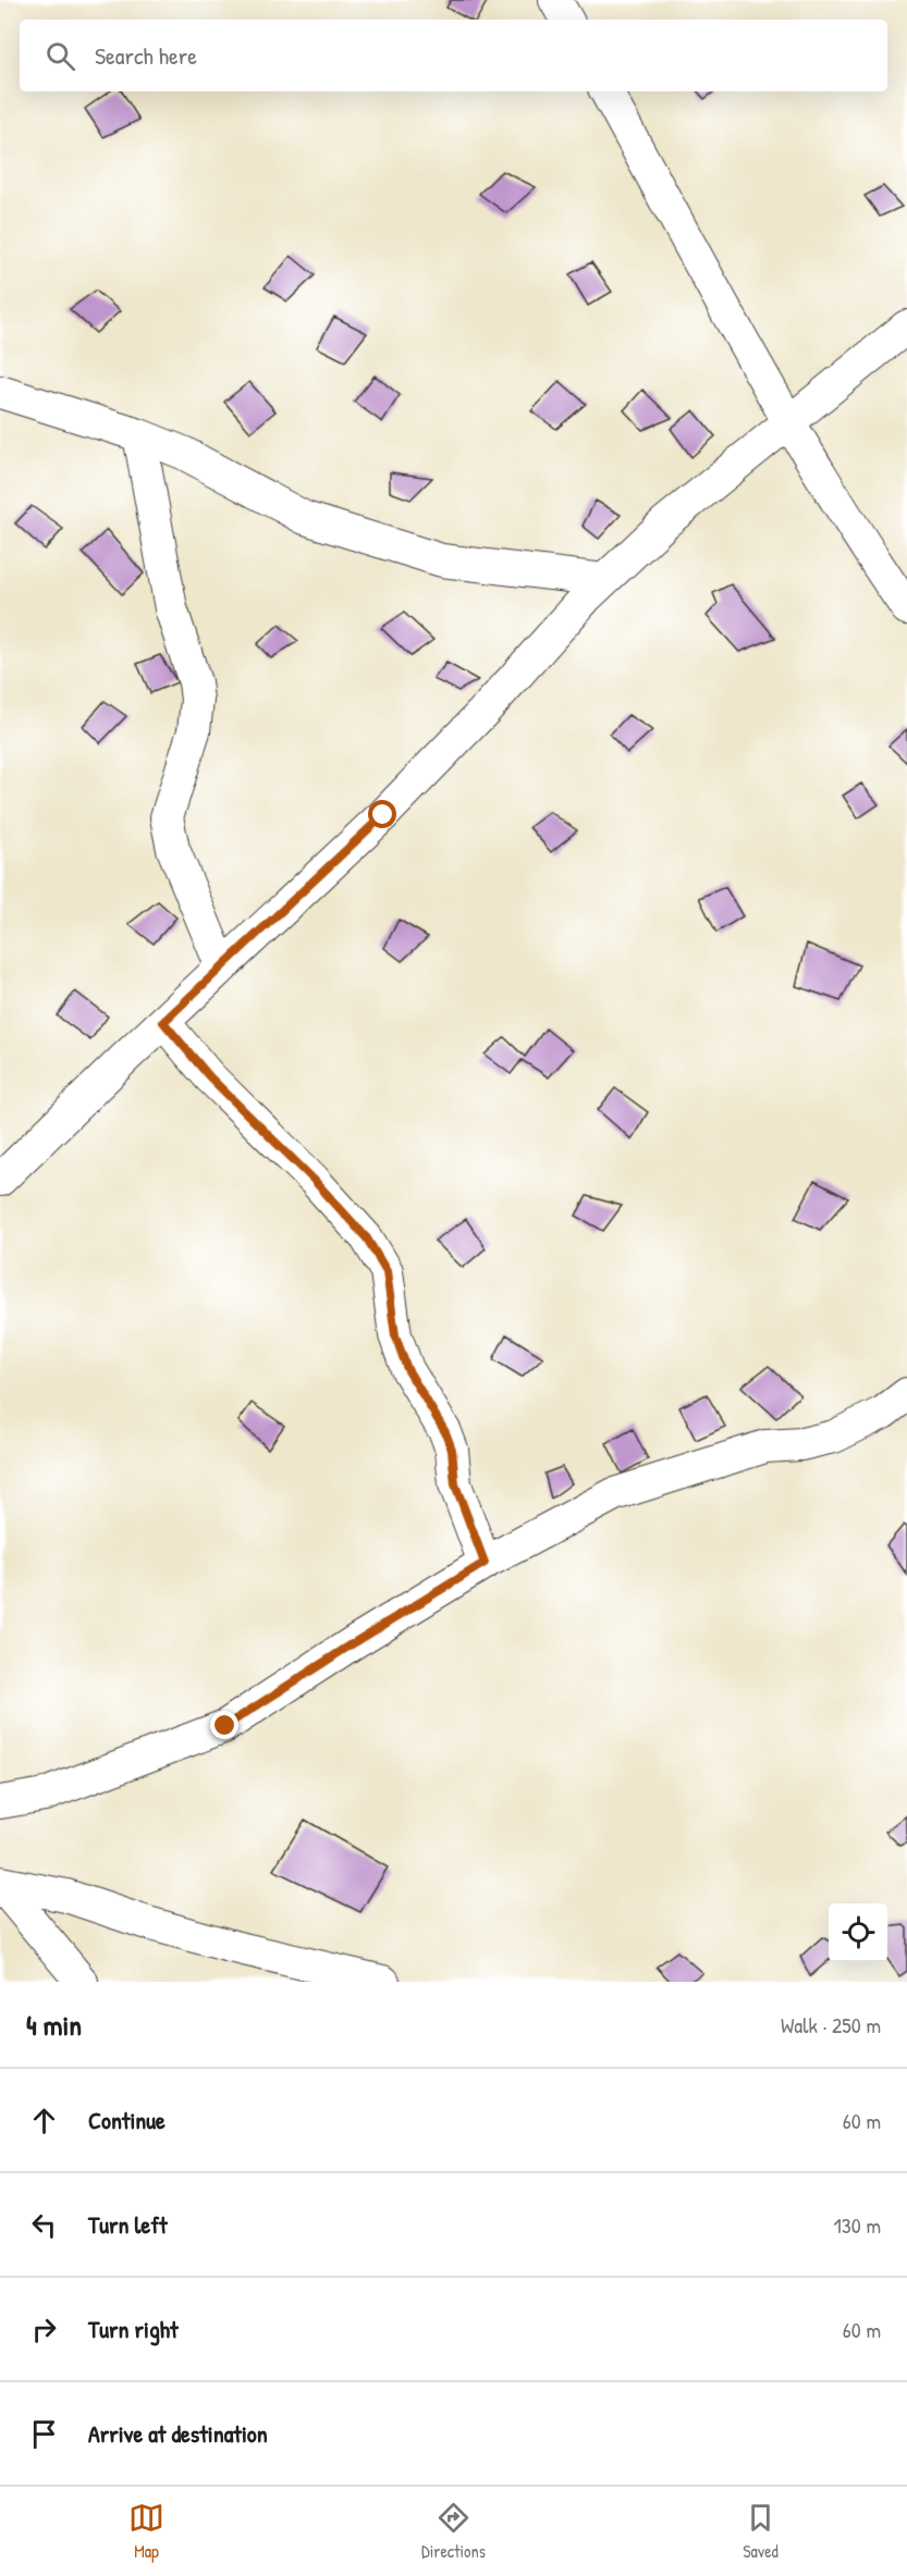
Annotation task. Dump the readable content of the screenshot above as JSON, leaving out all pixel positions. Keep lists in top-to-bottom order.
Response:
{
  "page": {
    "search": "Search here",
    "heading": ["4 min", "Walk · 250 m"],
    "list": [
      ["Continue", "60 m"],
      ["Turn left", "130 m"],
      ["Turn right", "60 m"],
      "Arrive at destination"
    ],
    "nav": ["Map", "Directions", "Saved"]
  }
}
